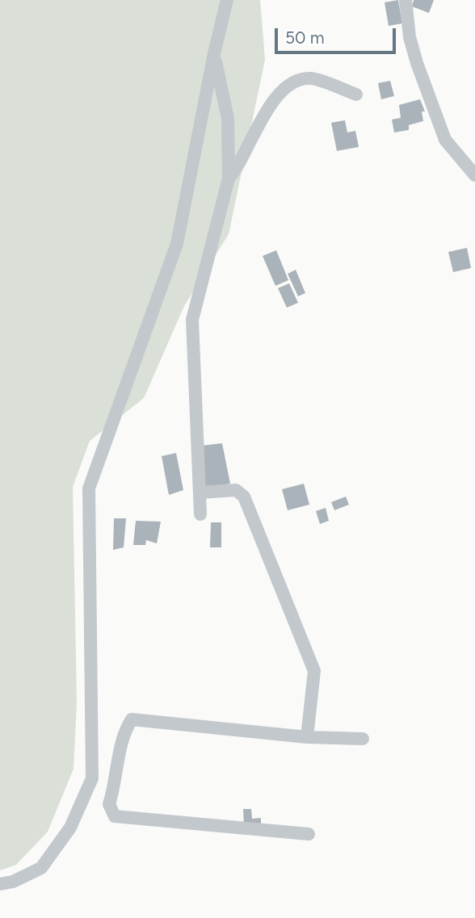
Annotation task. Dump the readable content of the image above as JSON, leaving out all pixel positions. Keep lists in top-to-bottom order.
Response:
{
  "scale_bar": "50 m"
}
